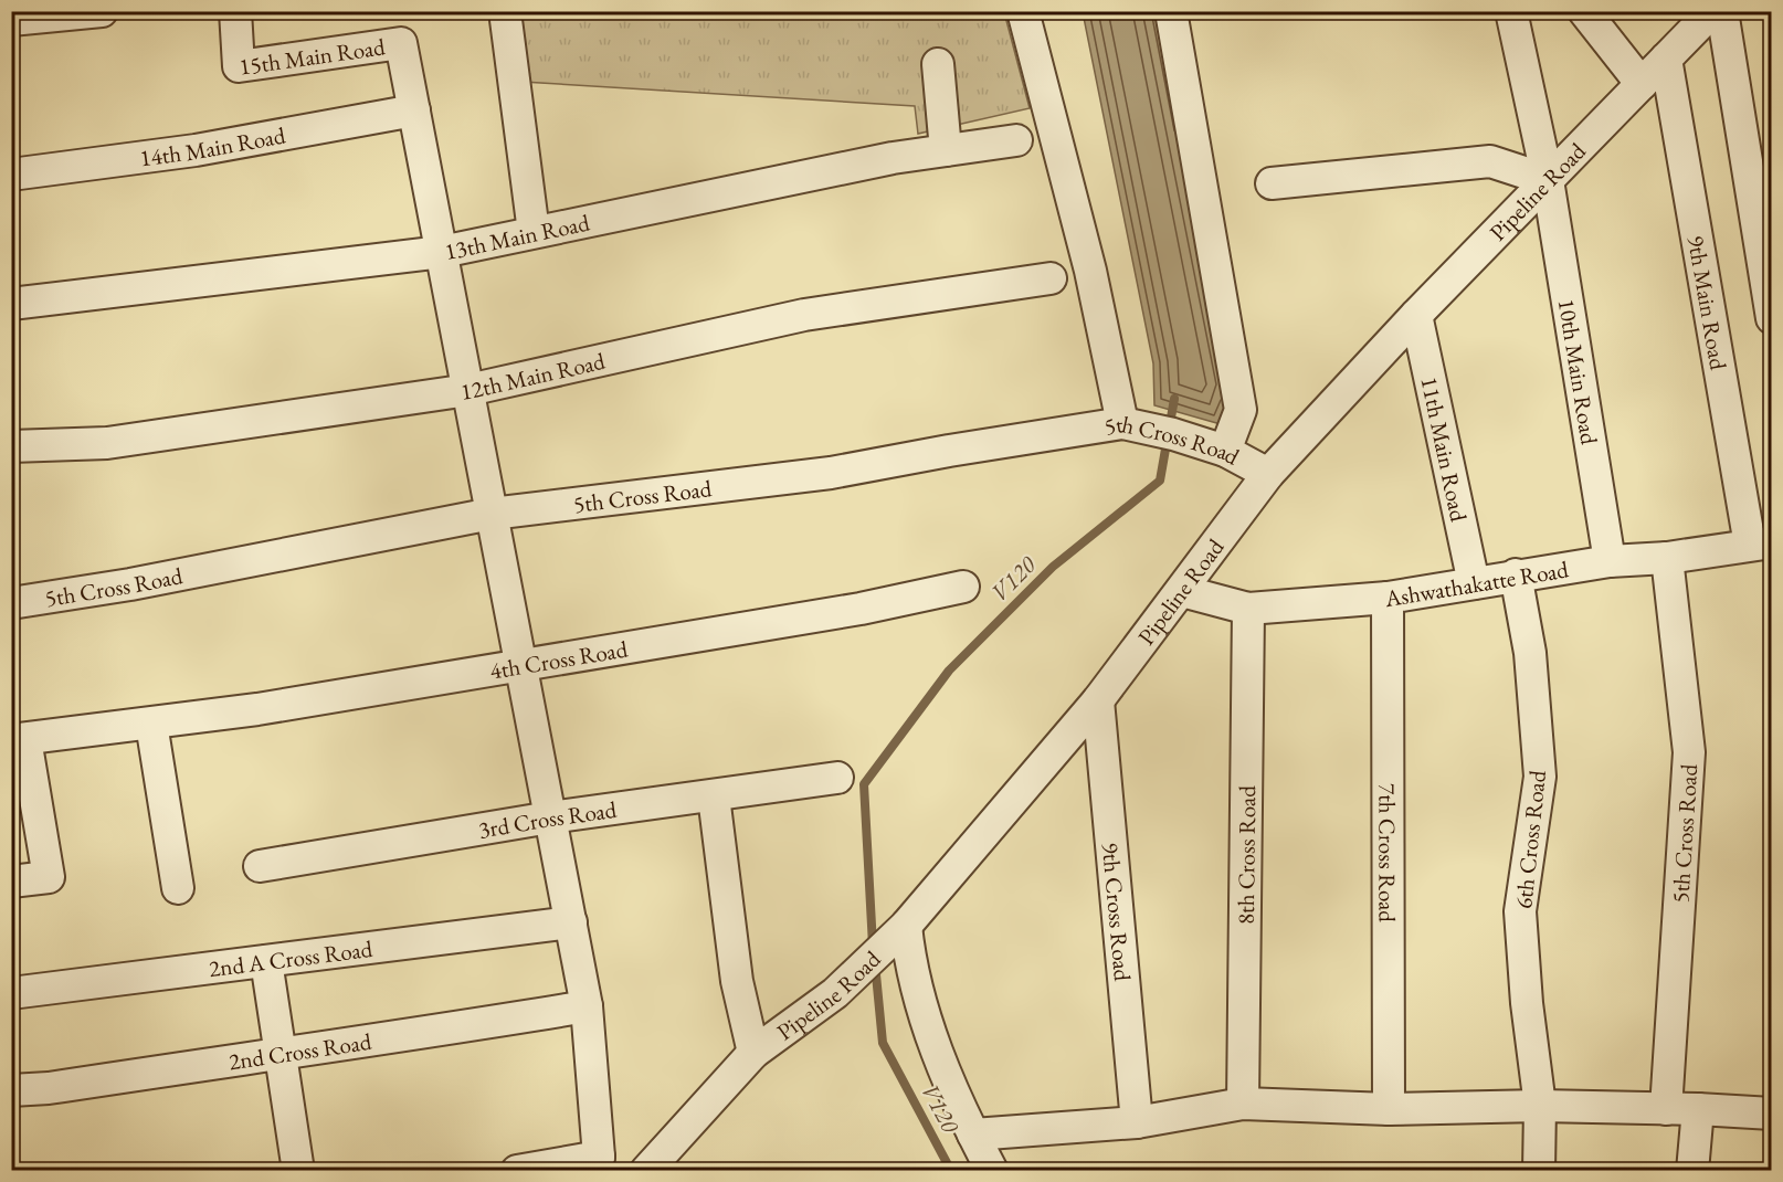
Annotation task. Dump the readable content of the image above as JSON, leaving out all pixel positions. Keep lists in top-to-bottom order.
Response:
{
  "streets": {
    "street": [
      "15th Main Road",
      "14th Main Road",
      "Pipeline Road",
      "13th Main Road",
      "9th Main Road",
      "10th Main Road",
      "12th Main Road",
      "5th Cross Road",
      "11th Main Road",
      "Ashwathakatte Road",
      "4th Cross Road",
      "3rd Cross Road",
      "6th Cross Road",
      "7th Cross Road",
      "8th Cross Road",
      "9th Cross Road",
      "2nd A Cross Road",
      "2nd Cross Road"
    ]
  },
  "crossings": [
    ["15th Main Road", "14th Main Road"],
    ["Pipeline Road", "9th Main Road"],
    ["Pipeline Road", "10th Main Road"],
    ["Pipeline Road", "5th Cross Road"],
    ["Pipeline Road", "11th Main Road"],
    ["Pipeline Road", "Ashwathakatte Road"],
    ["Pipeline Road", "9th Cross Road"],
    ["9th Main Road", "Ashwathakatte Road"],
    ["10th Main Road", "Ashwathakatte Road"],
    ["5th Cross Road", "Ashwathakatte Road"],
    ["11th Main Road", "Ashwathakatte Road"],
    ["Ashwathakatte Road", "6th Cross Road"],
    ["Ashwathakatte Road", "7th Cross Road"],
    ["Ashwathakatte Road", "8th Cross Road"]
  ],
  "water": ["V120"]
}
